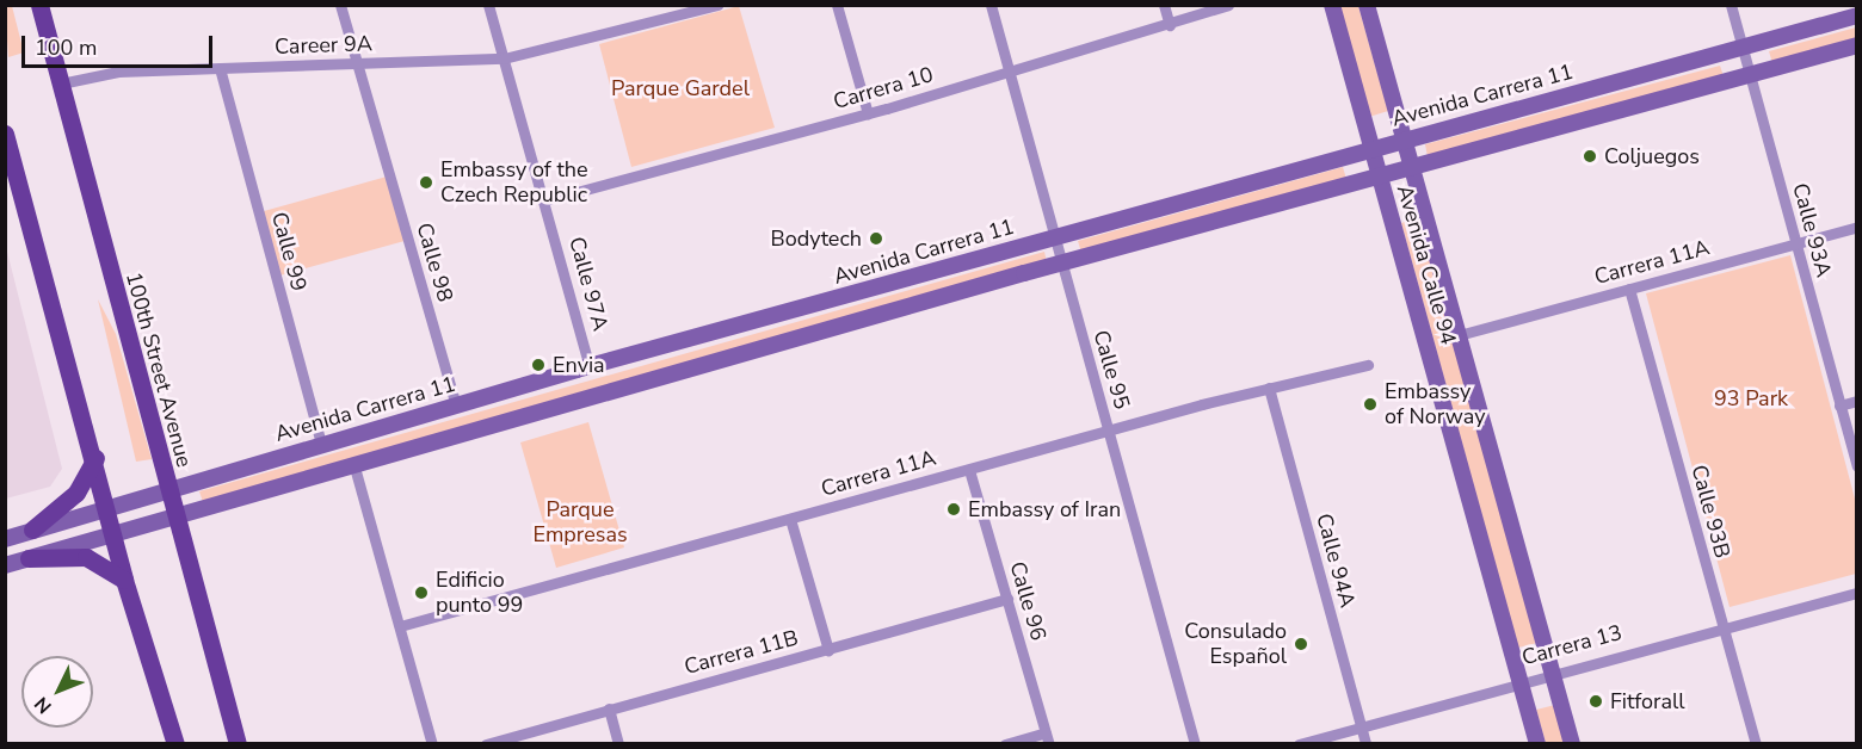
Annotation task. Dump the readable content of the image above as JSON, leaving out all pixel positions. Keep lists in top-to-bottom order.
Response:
{
  "streets": {
    "main road": ["Avenida Carrera 11", "Avenida Calle 94", "100th Street Avenue"],
    "street": [
      "Career 9A",
      "Carrera 10",
      "Calle 93A",
      "Calle 99",
      "Calle 98",
      "Carrera 11A",
      "Calle 97A",
      "Calle 95",
      "Calle 93B",
      "Calle 94A",
      "Calle 96",
      "Carrera 13",
      "Carrera 11B"
    ]
  },
  "crossings": [
    ["Career 9A", "Calle 99"],
    ["Career 9A", "Calle 98"],
    ["Career 9A", "Calle 97A"],
    ["Career 9A", "100th Street Avenue"],
    ["Carrera 10", "Calle 97A"],
    ["Carrera 10", "Calle 95"],
    ["Avenida Carrera 11", "Calle 93A"],
    ["Avenida Carrera 11", "Calle 99"],
    ["Avenida Carrera 11", "Calle 98"],
    ["Avenida Carrera 11", "Avenida Calle 94"],
    ["Avenida Carrera 11", "Calle 97A"],
    ["Avenida Carrera 11", "100th Street Avenue"],
    ["Avenida Carrera 11", "Calle 95"],
    ["Calle 93A", "Carrera 11A"],
    ["Carrera 11A", "Avenida Calle 94"],
    ["Carrera 11A", "Calle 95"],
    ["Carrera 11A", "Calle 93B"],
    ["Carrera 11A", "Calle 94A"],
    ["Carrera 11A", "Calle 96"],
    ["Avenida Calle 94", "Carrera 13"],
    ["Calle 93B", "Carrera 13"],
    ["Calle 94A", "Carrera 13"],
    ["Calle 96", "Carrera 11B"]
  ],
  "parks": ["Parque Gardel", "93 Park", "Parque Empresas"],
  "places": [
    "Coljuegos",
    "Embassy of the Czech Republic",
    "Bodytech",
    "Envia",
    "Embassy of Norway",
    "Embassy of Iran",
    "Edificio punto 99",
    "Consulado Español",
    "Fitforall"
  ],
  "scale_bar": "100 m",
  "north": "bottom left"
}
